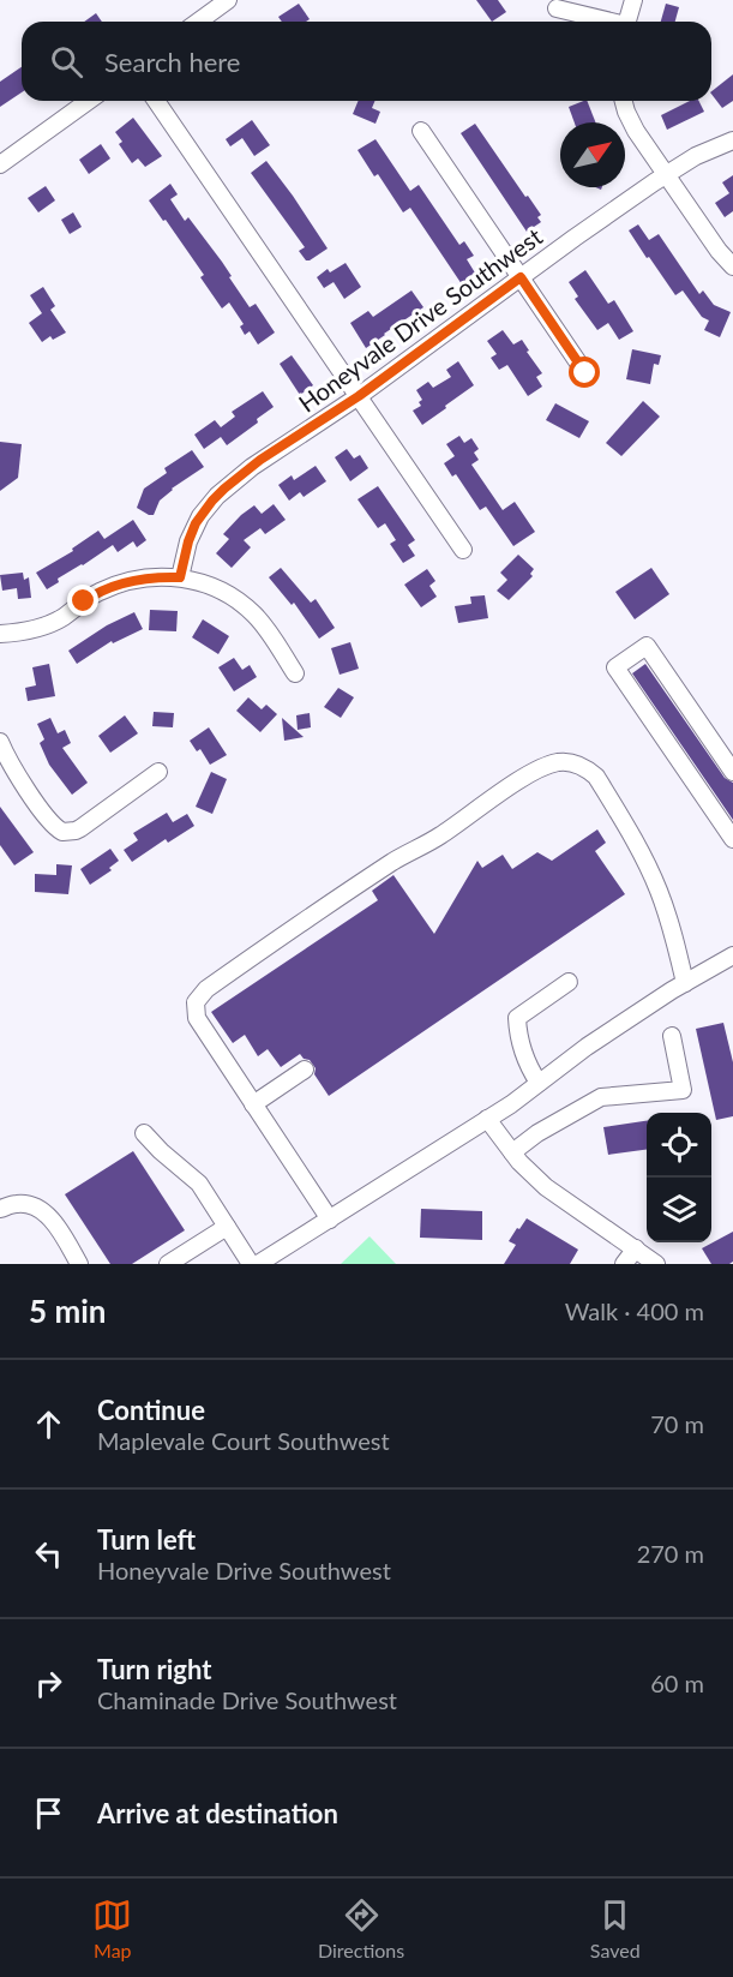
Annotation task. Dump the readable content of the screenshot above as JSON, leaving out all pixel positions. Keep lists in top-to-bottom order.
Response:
{
  "streets": {
    "street": ["Honeyvale Drive Southwest"]
  },
  "north": "top right",
  "page": {
    "search": "Search here",
    "heading": ["5 min", "Walk · 400 m"],
    "list": [
      ["Continue", "Maplevale Court Southwest", "70 m"],
      ["Turn left", "Honeyvale Drive Southwest", "270 m"],
      ["Turn right", "Chaminade Drive Southwest", "60 m"],
      "Arrive at destination"
    ],
    "nav": ["Map", "Directions", "Saved"]
  }
}
